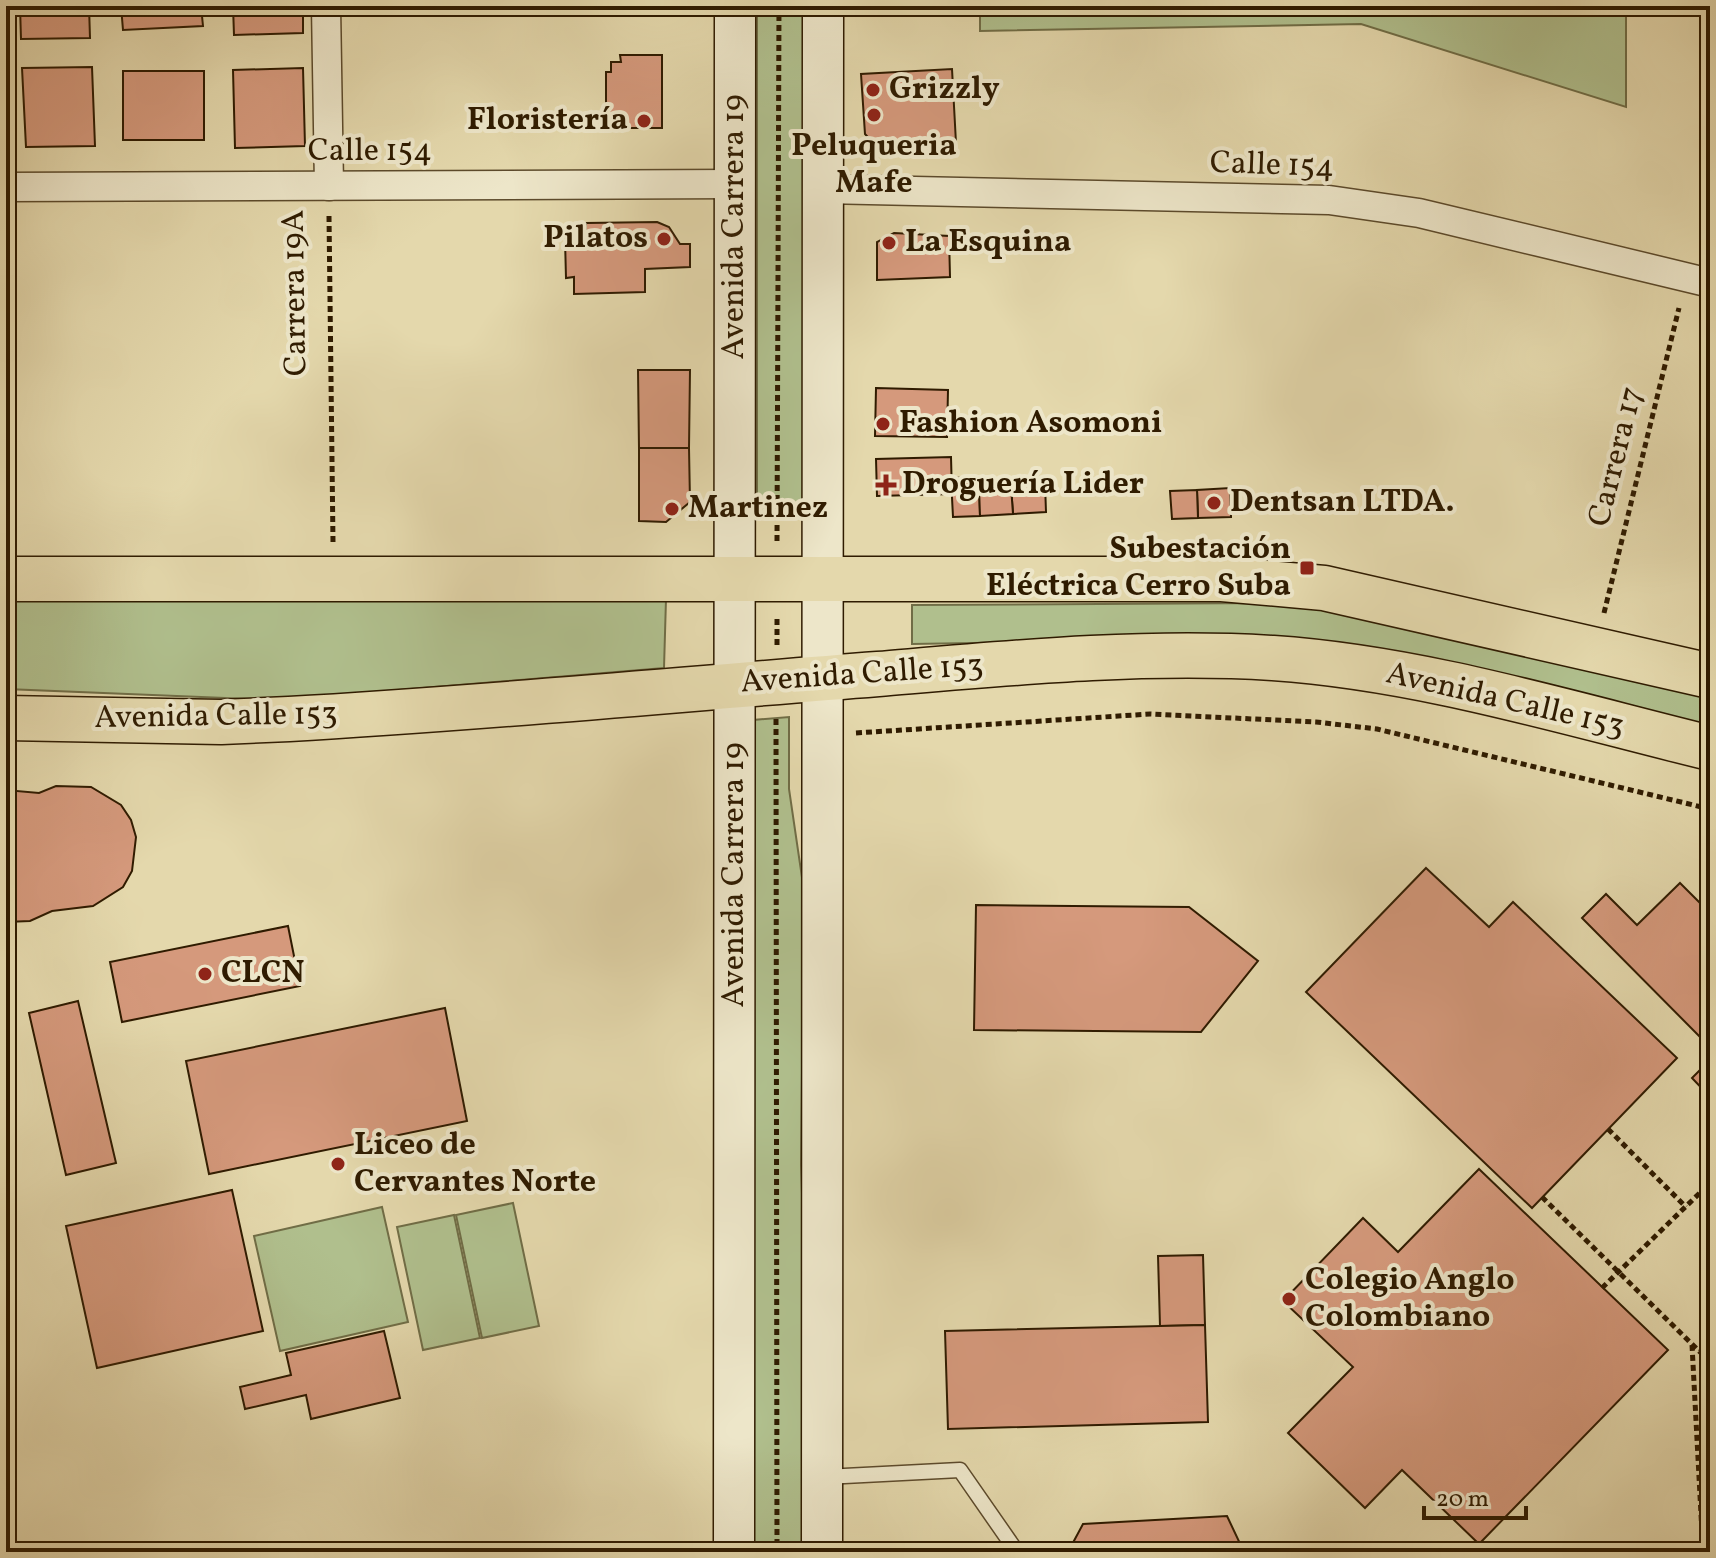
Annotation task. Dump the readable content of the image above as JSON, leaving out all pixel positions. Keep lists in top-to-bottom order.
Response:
{
  "streets": {
    "main road": ["Avenida Carrera 19", "Avenida Calle 153"],
    "street": ["Calle 154", "Carrera 19A"],
    "path": ["Carrera 17"]
  },
  "crossings": [
    ["Calle 154", "Avenida Carrera 19"],
    ["Calle 154", "Carrera 19A"],
    ["Calle 154", "Carrera 17"],
    ["Avenida Carrera 19", "Avenida Calle 153"]
  ],
  "places": {
    "other": [
      "Grizzly",
      "Peluqueria Mafe",
      "Floristería",
      "Pilatos",
      "La Esquina",
      "Fashion Asomoni",
      "Dentsan LTDA.",
      "Martinez",
      "CLCN",
      "Liceo de Cervantes Norte",
      "Colegio Anglo Colombiano"
    ],
    "health": ["Droguería Lider"],
    "transit": ["Subestación Eléctrica Cerro Suba"]
  },
  "scale_bar": "20 m"
}
